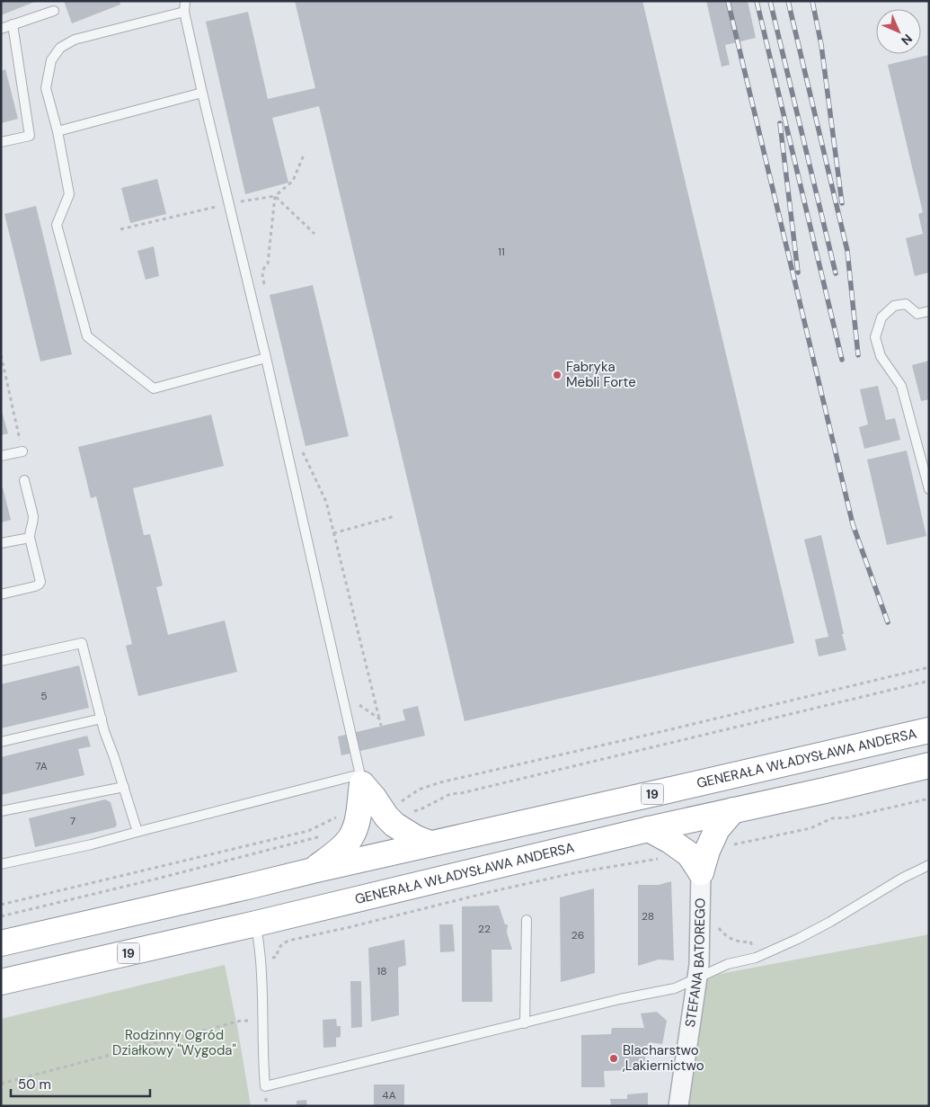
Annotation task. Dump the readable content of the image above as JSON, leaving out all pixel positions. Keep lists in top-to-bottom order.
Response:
{
  "streets": {
    "highway": ["GENERAŁA WŁADYSŁAWA ANDERSA", "19"],
    "street": ["STEFANA BATOREGO"]
  },
  "parks": ["Rodzinny Ogród Działkowy \"Wygoda\""],
  "places": ["Fabryka Mebli Forte", "Blacharstwo ,Lakiernictwo"],
  "house_numbers": [
    "11",
    "5",
    "7A",
    "7",
    "28",
    "22",
    "26",
    "18",
    "4A"
  ],
  "scale_bar": "50 m",
  "north": "bottom right"
}
